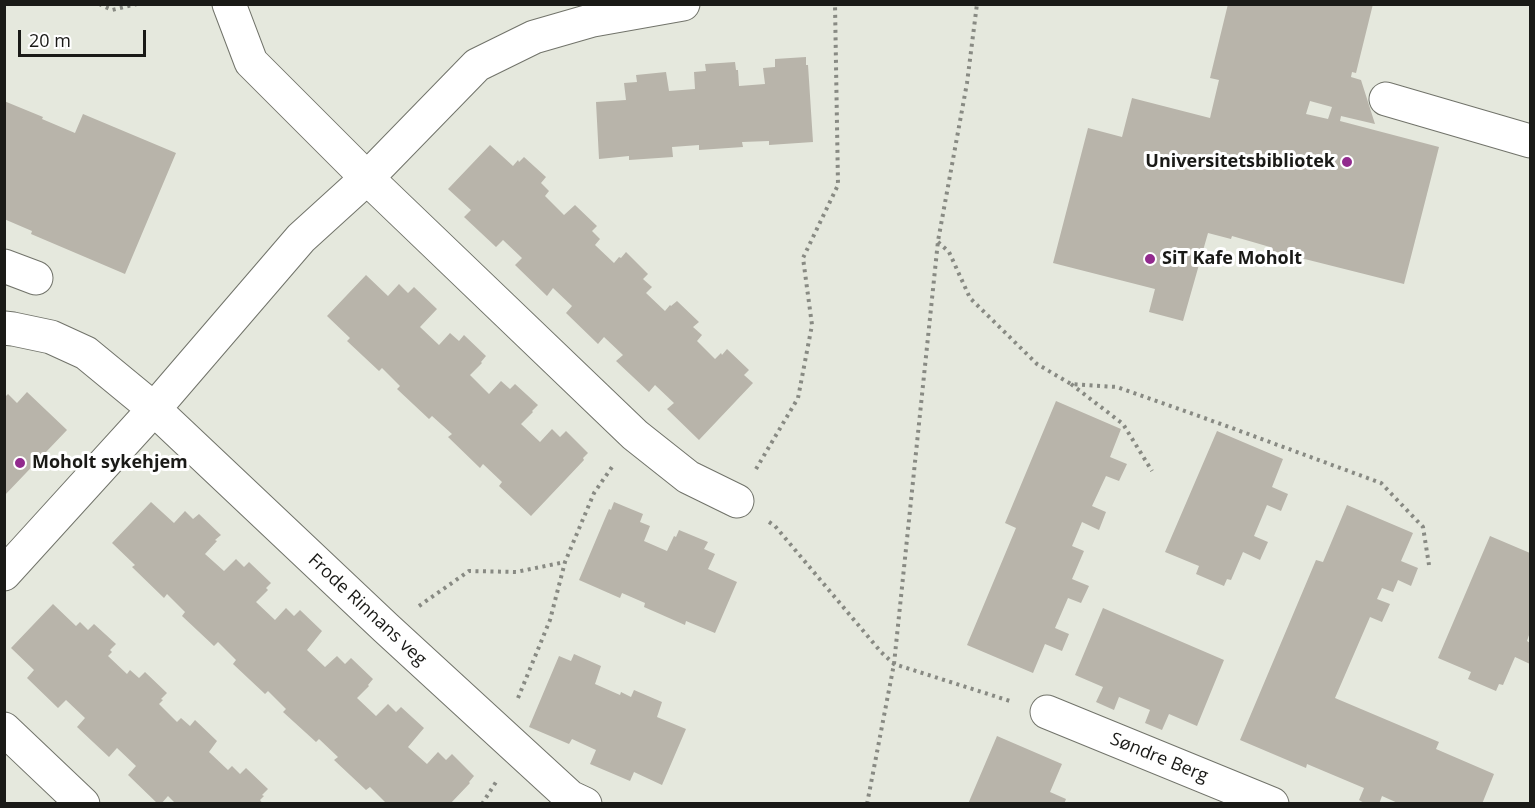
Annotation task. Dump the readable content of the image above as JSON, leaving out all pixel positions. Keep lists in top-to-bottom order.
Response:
{
  "streets": {
    "street": ["Frode Rinnans veg", "Søndre Berg"]
  },
  "places": ["Universitetsbibliotek", "SiT Kafe Moholt", "Moholt sykehjem"],
  "scale_bar": "20 m"
}
